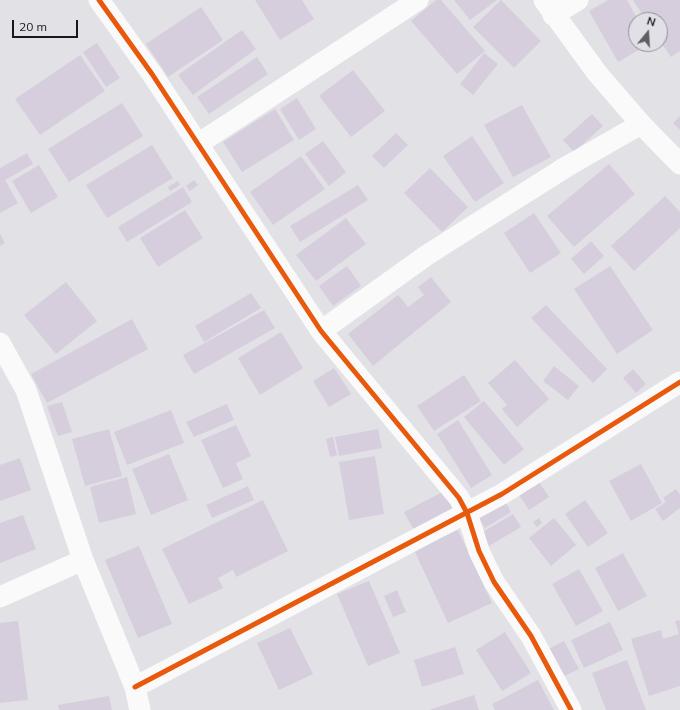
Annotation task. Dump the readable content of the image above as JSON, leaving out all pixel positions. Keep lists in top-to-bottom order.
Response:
{
  "scale_bar": "20 m",
  "north": "top"
}
